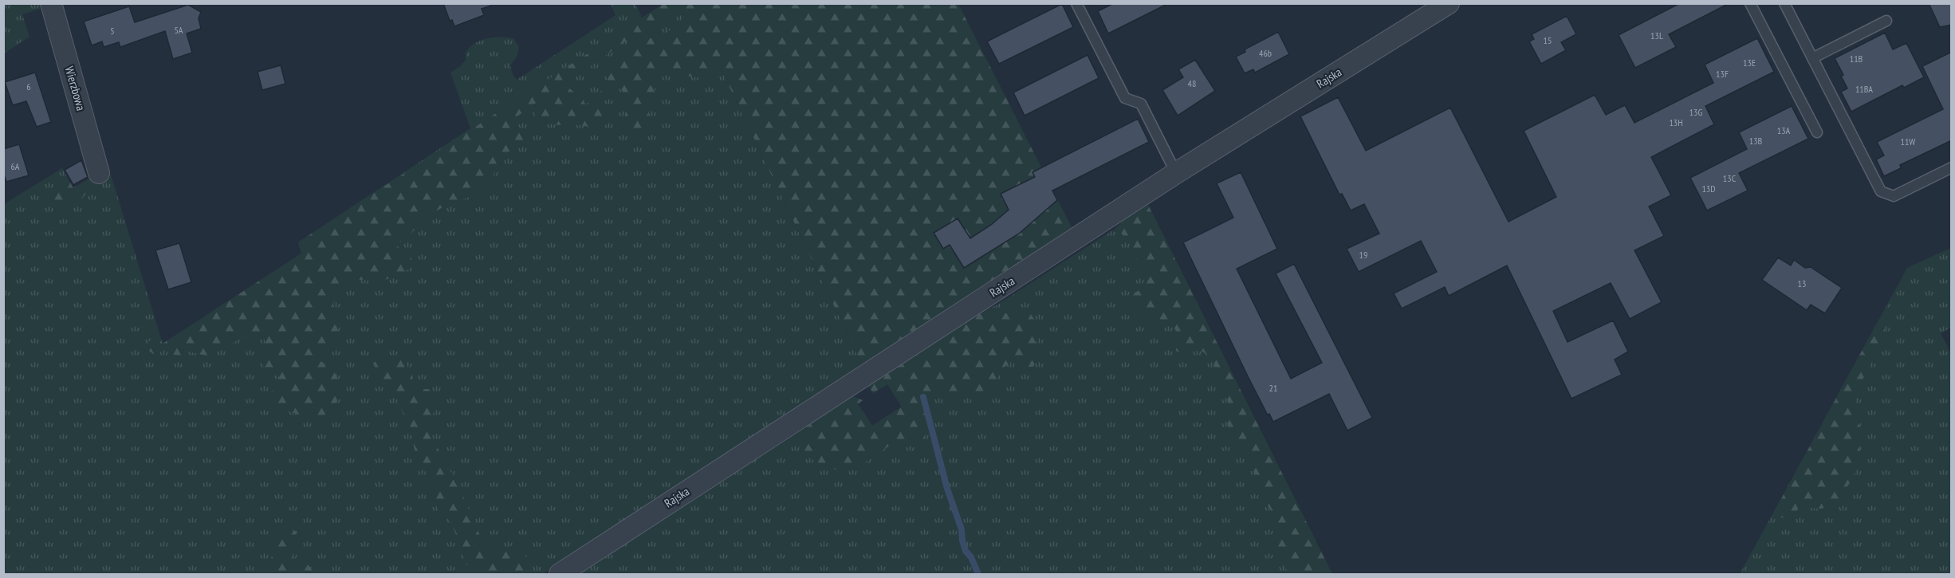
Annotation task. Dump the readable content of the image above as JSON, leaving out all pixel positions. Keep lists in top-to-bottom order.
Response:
{
  "streets": {
    "street": ["Rajska", "Wierzbowa"]
  },
  "house_numbers": [
    "5A",
    "5",
    "13L",
    "15",
    "46b",
    "11B",
    "13E",
    "13F",
    "48",
    "6",
    "11BA",
    "13G",
    "13H",
    "13A",
    "13B",
    "11W",
    "6A",
    "13C",
    "13D",
    "19",
    "13",
    "21"
  ]
}
